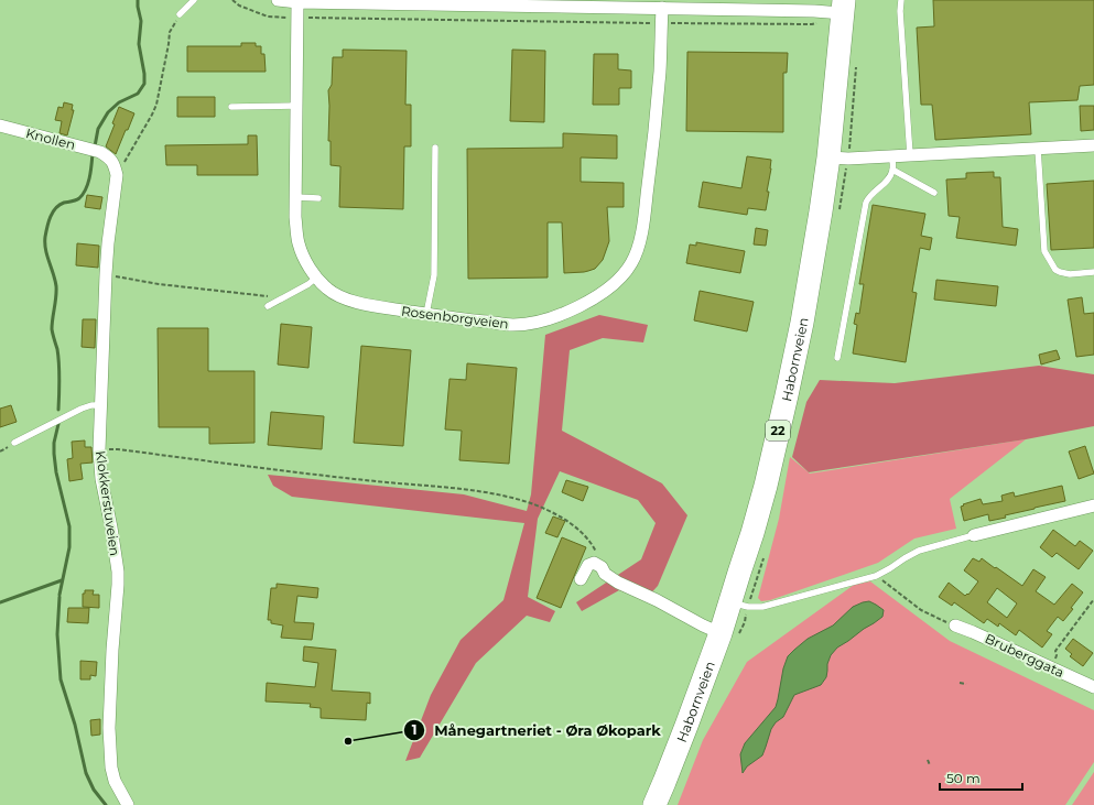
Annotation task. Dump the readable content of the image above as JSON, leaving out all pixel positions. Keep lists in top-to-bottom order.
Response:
{
  "streets": {
    "highway": ["Habornveien", "22"],
    "street": [
      "Knollen",
      "Rosenborgveien",
      "Klokkerstuveien",
      "Bruberggata"
    ]
  },
  "crossings": [
    ["Knollen", "Klokkerstuveien"]
  ],
  "places": ["Månegartneriet - Øra Økopark"],
  "scale_bar": "50 m"
}
